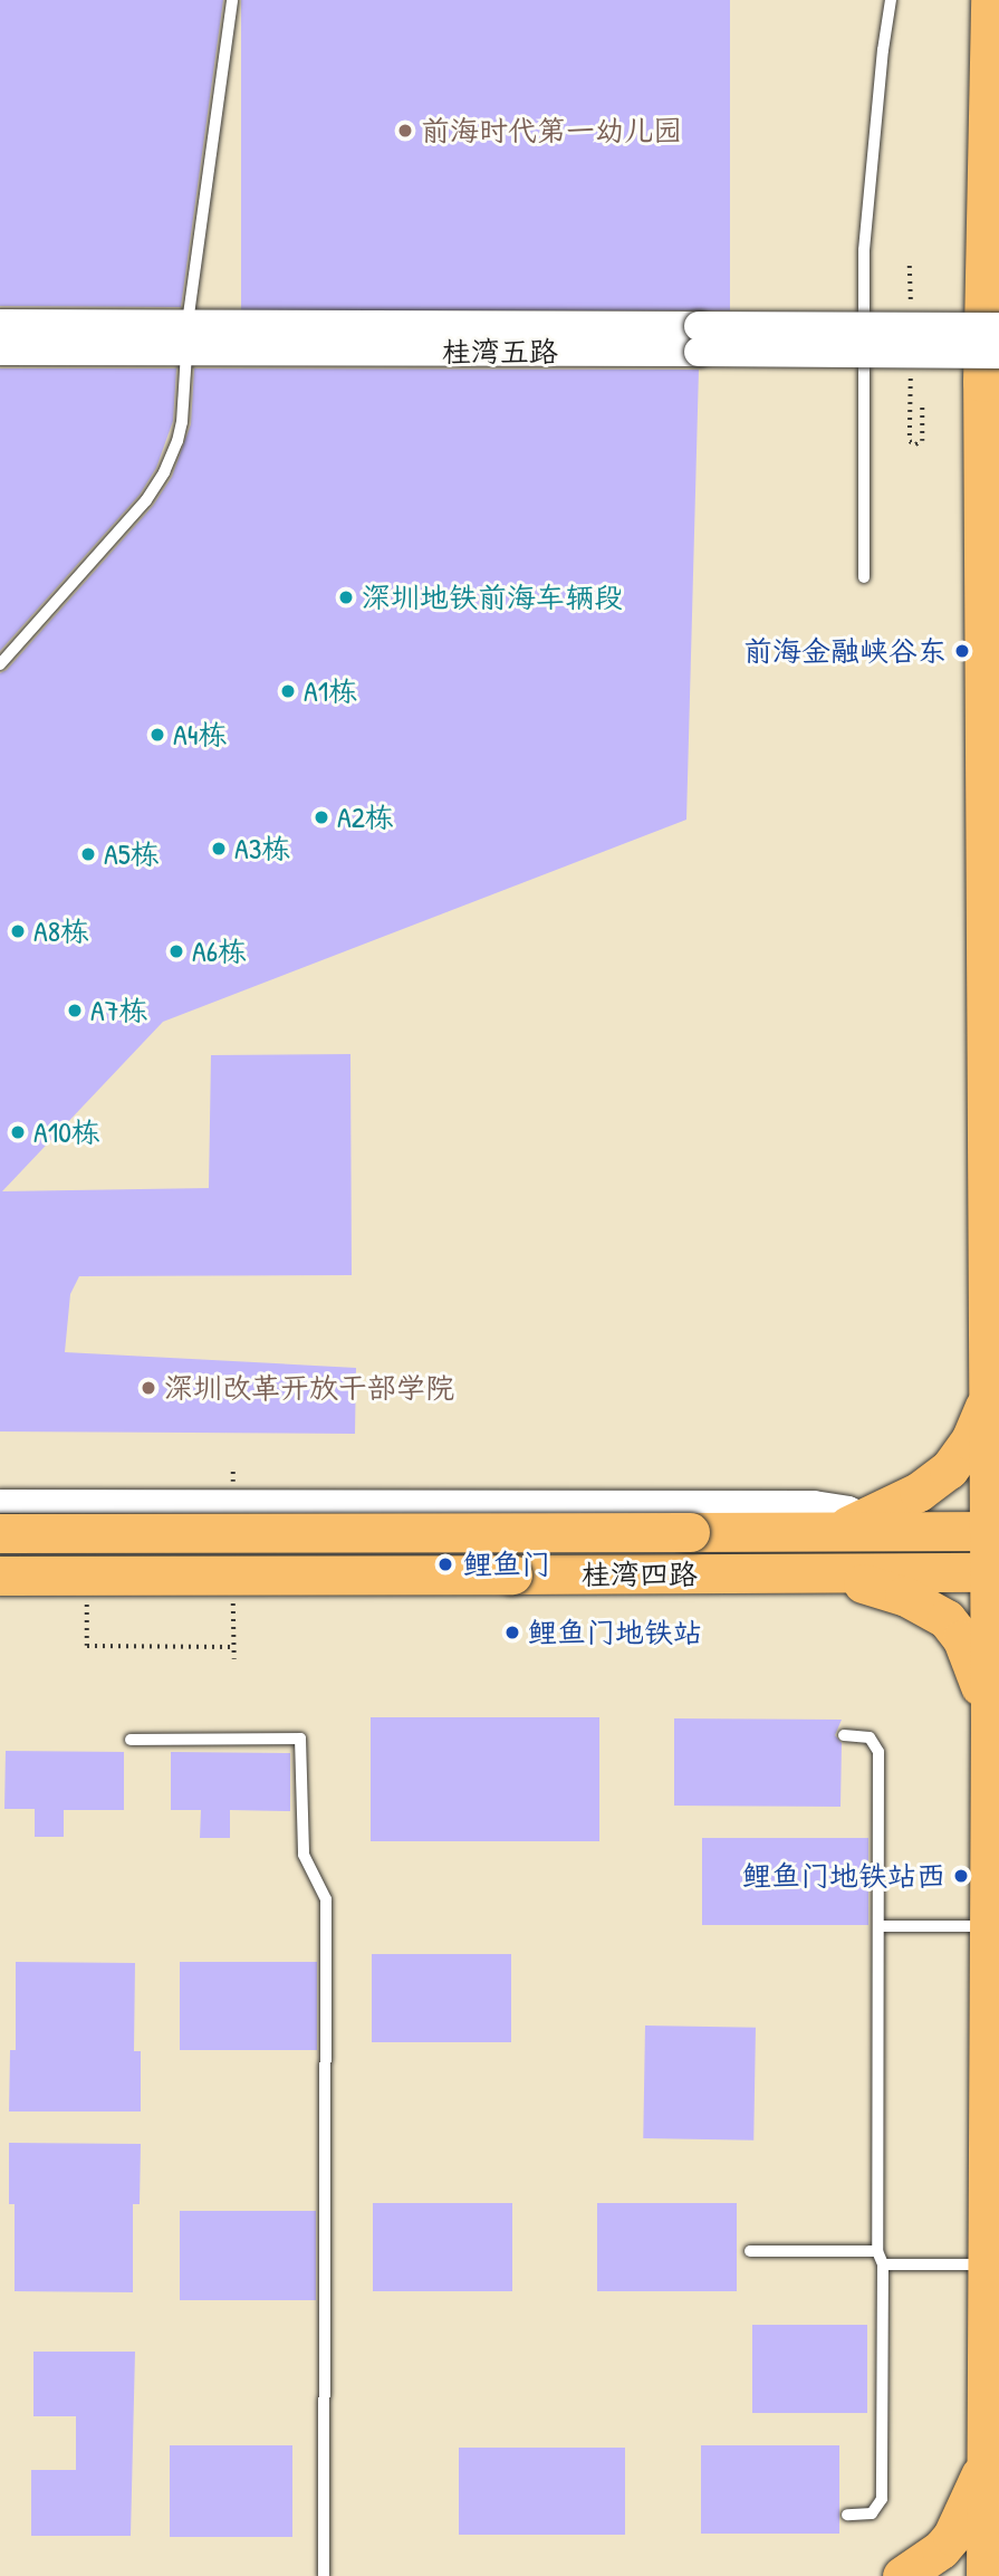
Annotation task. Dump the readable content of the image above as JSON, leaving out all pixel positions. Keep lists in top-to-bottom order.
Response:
{
  "streets": {
    "main road": ["桂湾四路"],
    "street": ["桂湾五路"]
  },
  "places": [
    "前海时代第一幼儿园",
    "深圳地铁前海车辆段",
    "前海金融峡谷东",
    "A1栋",
    "A4栋",
    "A2栋",
    "A3栋",
    "A5栋",
    "A8栋",
    "A6栋",
    "A7栋",
    "A10栋",
    "深圳改革开放干部学院",
    "鲤鱼门",
    "鲤鱼门地铁站",
    "鲤鱼门地铁站西"
  ]
}
